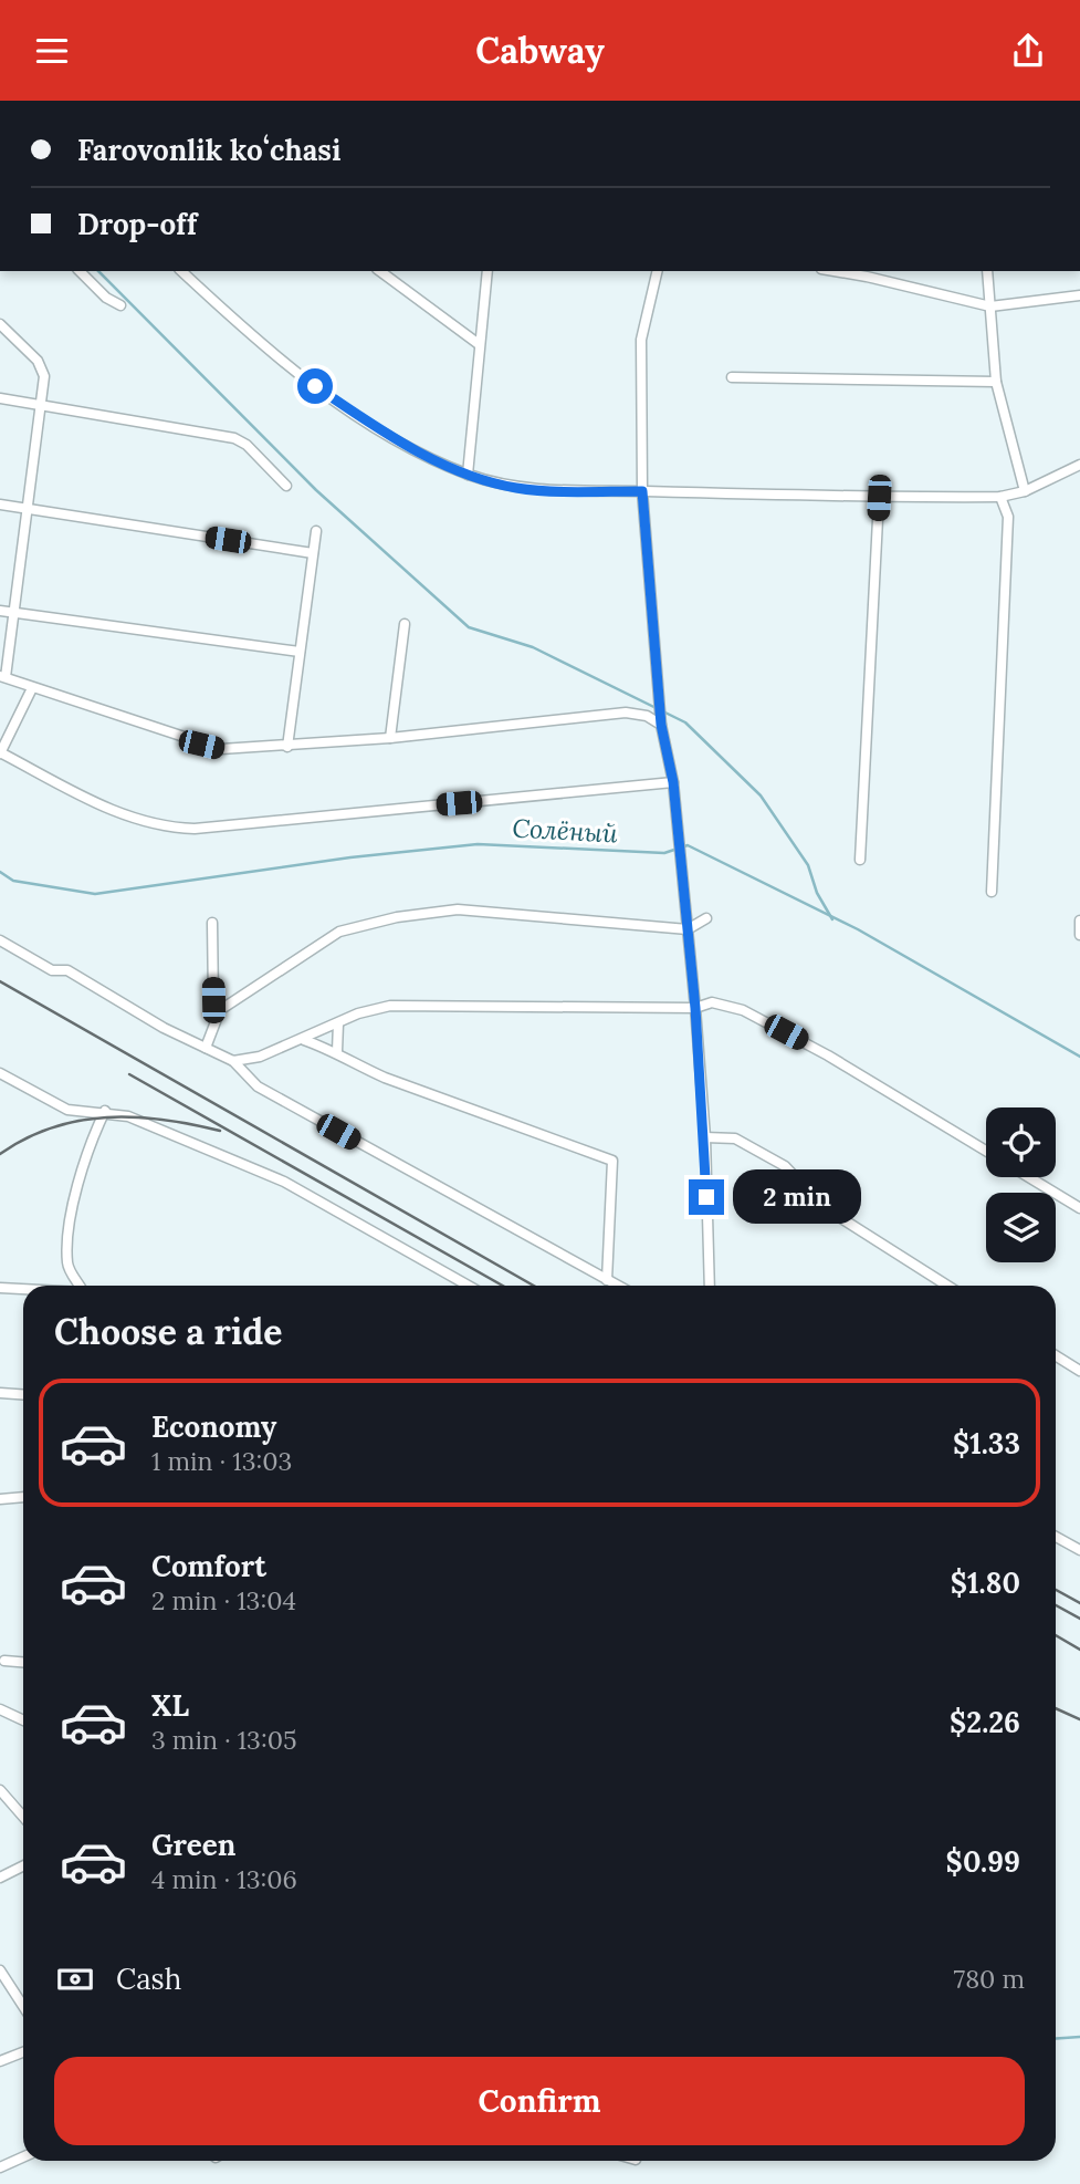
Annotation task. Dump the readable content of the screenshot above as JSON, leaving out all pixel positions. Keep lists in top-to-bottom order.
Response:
{
  "water": ["Солёный"],
  "page": {
    "header": "Cabway",
    "banner": ["Farovonlik koʻchasi", "Drop-off"],
    "bubble": "2 min",
    "heading": "Choose a ride",
    "list": [
      {
        "name": "Economy",
        "note": "1 min · 13:03",
        "value": "$1.33"
      },
      {
        "name": "Comfort",
        "note": "2 min · 13:04",
        "value": "$1.80"
      },
      {
        "name": "XL",
        "note": "3 min · 13:05",
        "value": "$2.26"
      },
      {
        "name": "Green",
        "note": "4 min · 13:06",
        "value": "$0.99"
      }
    ],
    "pay": ["Cash", "780 m"],
    "buttons": "Confirm"
  }
}
